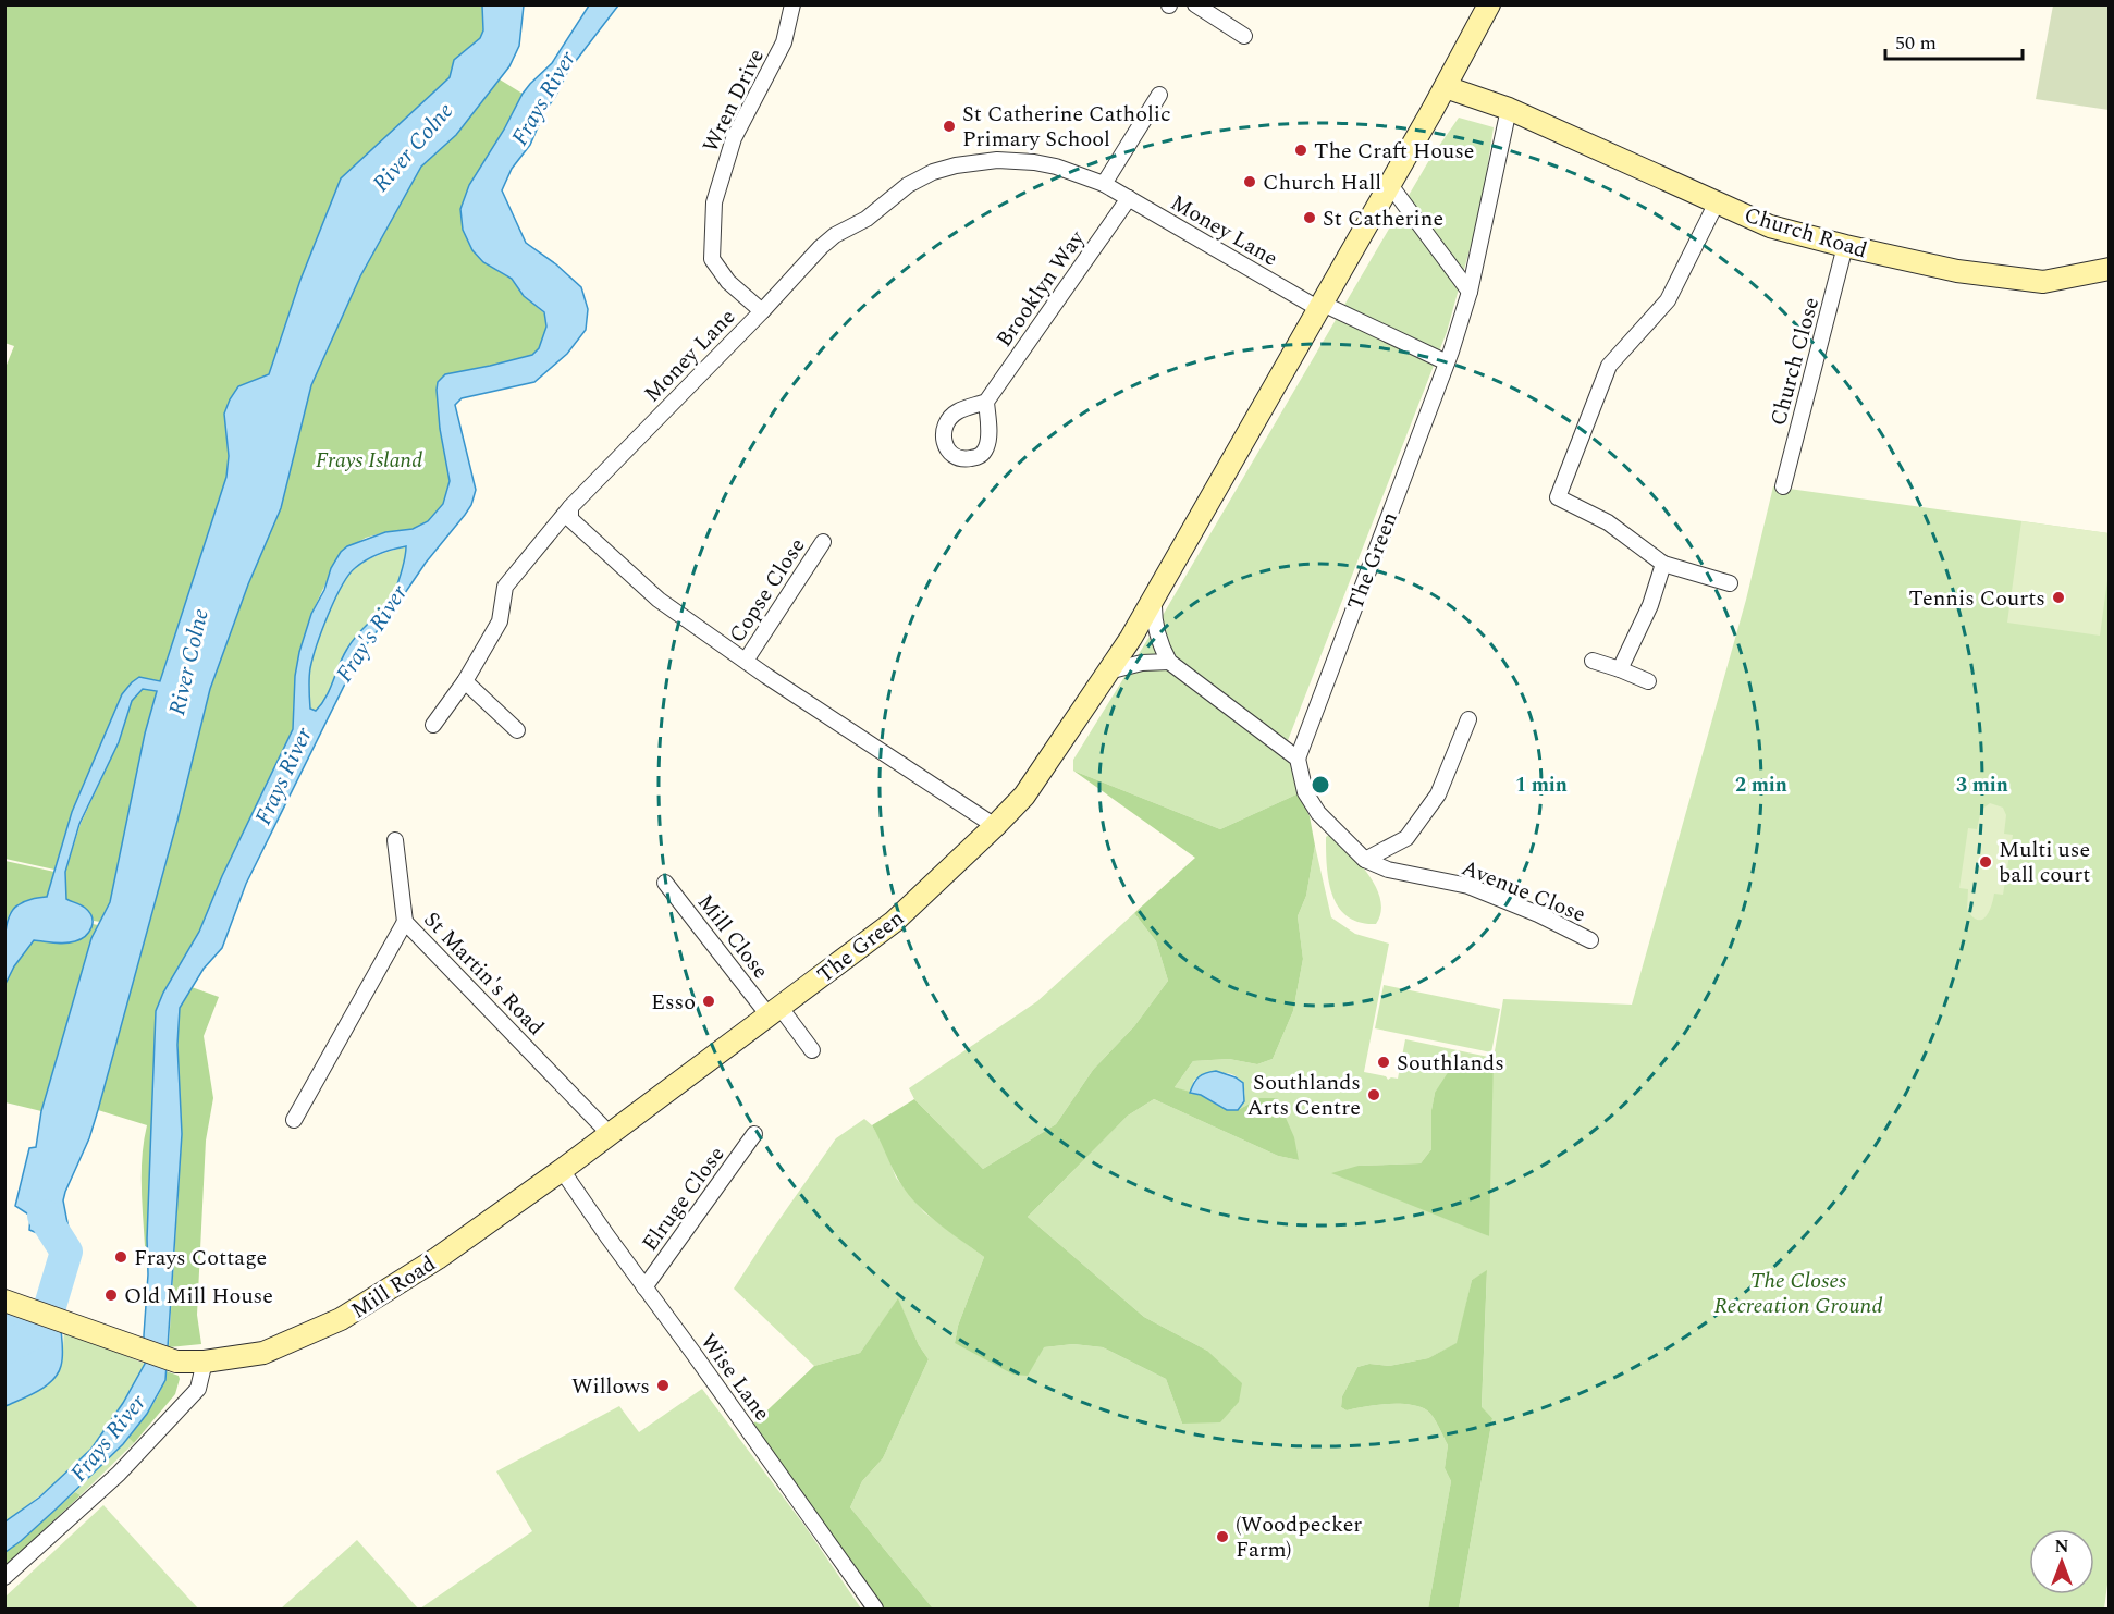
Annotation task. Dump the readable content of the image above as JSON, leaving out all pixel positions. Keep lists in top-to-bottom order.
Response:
{
  "streets": {
    "street": [
      "Wren Drive",
      "Money Lane",
      "Church Road",
      "Brooklyn Way",
      "Church Close",
      "The Green",
      "Copse Close",
      "Avenue Close",
      "Mill Close",
      "St Martin's Road",
      "Elruge Close",
      "Mill Road",
      "Wise Lane"
    ]
  },
  "crossings": [
    ["Wren Drive", "Money Lane"],
    ["Money Lane", "Brooklyn Way"],
    ["Money Lane", "The Green"],
    ["Church Road", "Church Close"],
    ["Church Road", "The Green"],
    ["The Green", "Mill Close"],
    ["The Green", "St Martin's Road"],
    ["The Green", "Mill Road"],
    ["The Green", "Wise Lane"],
    ["Elruge Close", "Wise Lane"],
    ["Mill Road", "Wise Lane"]
  ],
  "water": ["Frays River", "River Colne", "Fray's River"],
  "parks": ["Frays Island", "The Closes Recreation Ground"],
  "places": [
    "St Catherine Catholic Primary School",
    "The Craft House",
    "Church Hall",
    "St Catherine",
    "Tennis Courts",
    "Multi use ball court",
    "Esso",
    "Southlands",
    "Southlands Arts Centre",
    "Frays Cottage",
    "Old Mill House",
    "Willows",
    "(Woodpecker Farm)"
  ],
  "scale_bar": "50 m",
  "north": "top",
  "rings": ["1 min", "2 min", "3 min"]
}
